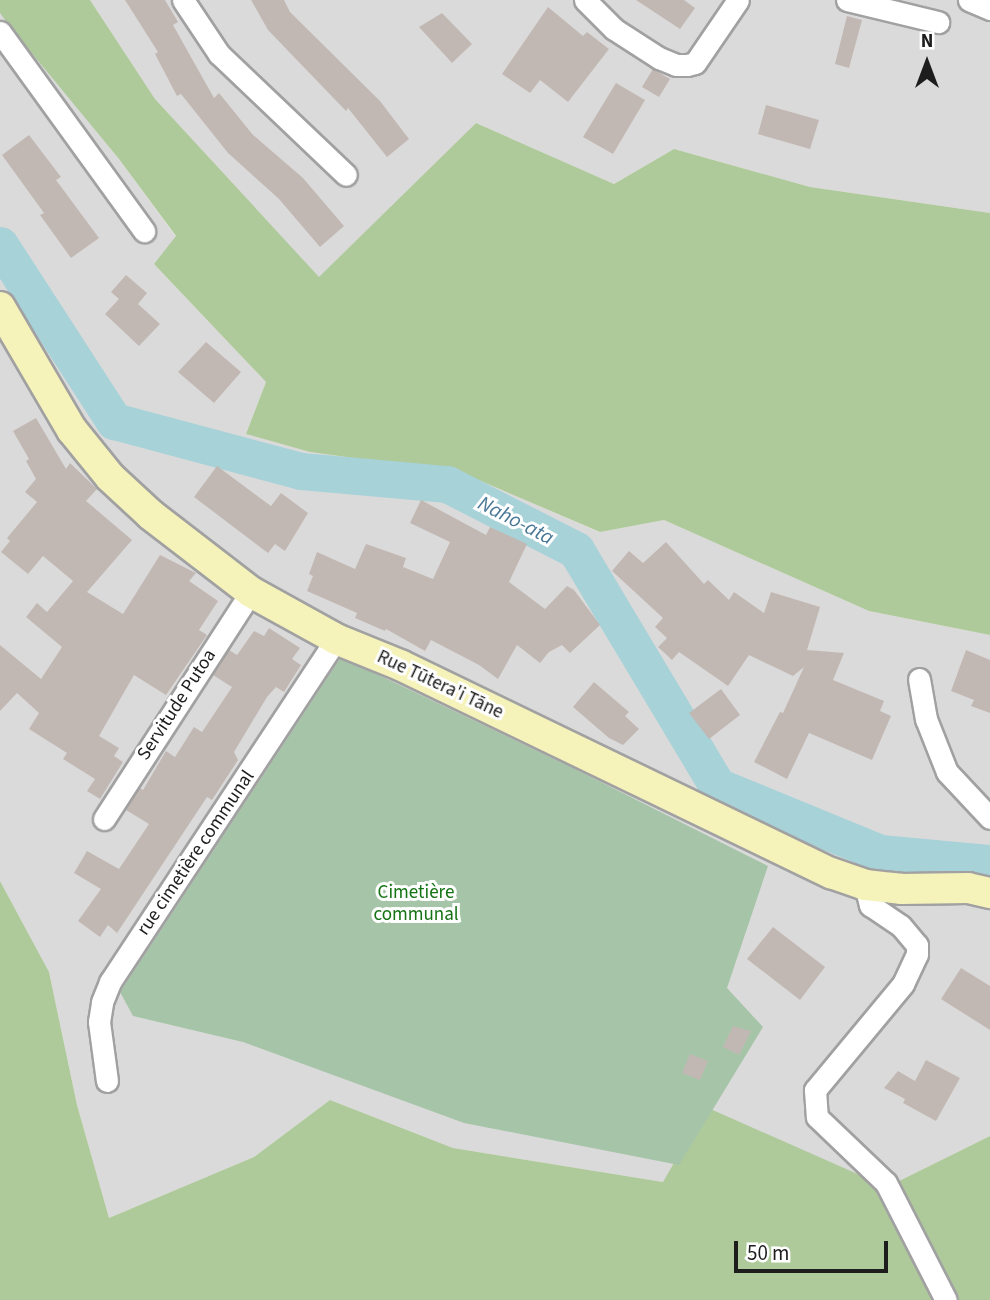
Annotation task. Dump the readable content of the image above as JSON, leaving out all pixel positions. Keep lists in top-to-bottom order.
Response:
{
  "streets": {
    "street": ["Rue Tūtera'i Tāne", "Servitude Putoa", "rue cimetière communal"]
  },
  "crossings": [
    ["Rue Tūtera'i Tāne", "Servitude Putoa"],
    ["Rue Tūtera'i Tāne", "rue cimetière communal"]
  ],
  "water": ["Naho-ata"],
  "parks": ["Cimetière communal"],
  "scale_bar": "50 m",
  "north": "top"
}
